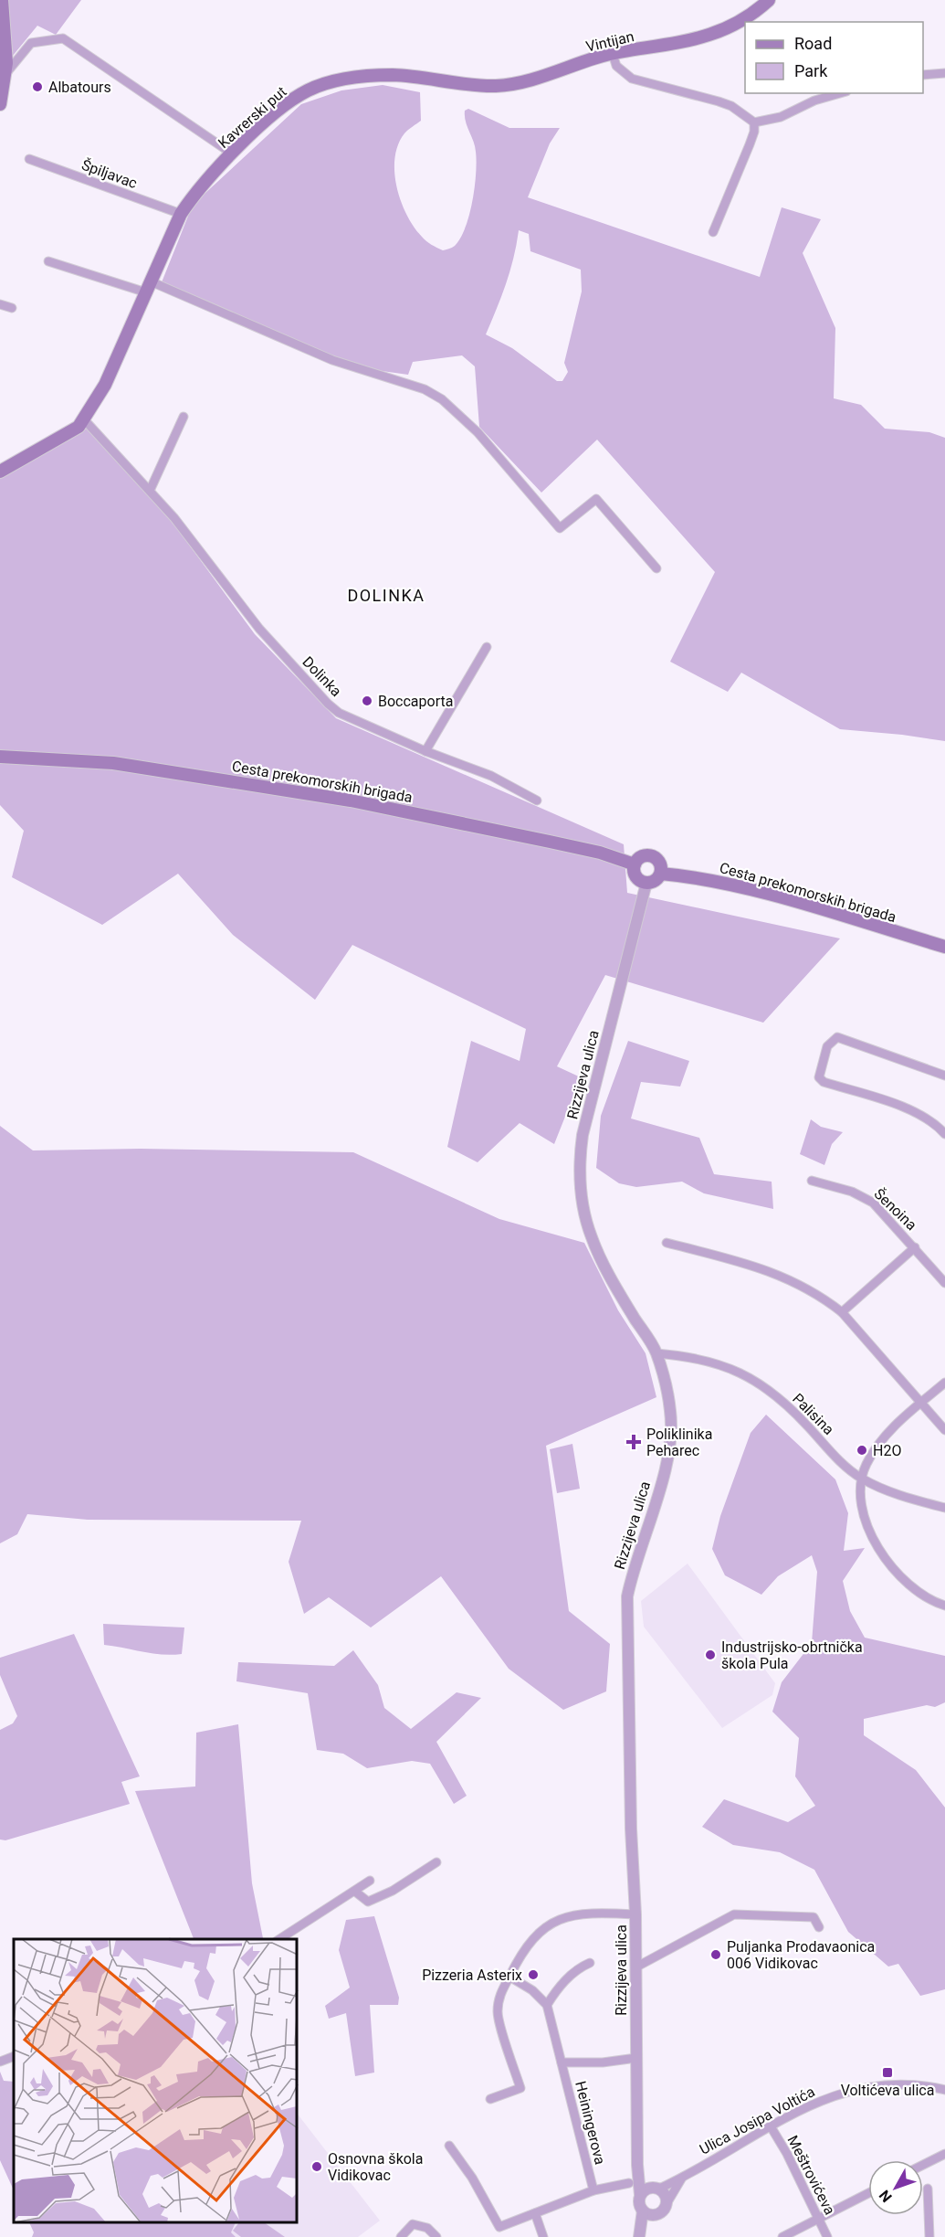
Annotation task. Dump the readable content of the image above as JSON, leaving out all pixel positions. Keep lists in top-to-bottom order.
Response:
{
  "streets": {
    "main road": ["Vintijan", "Kavrerski put", "Cesta prekomorskih brigada"],
    "street": [
      "Špiljavac",
      "Dolinka",
      "Rizzijeva ulica",
      "Šenoina",
      "Palisina",
      "Ulica Josipa Voltića",
      "Heiningerova",
      "Meštrovićeva"
    ]
  },
  "crossings": [
    ["Vintijan", "Kavrerski put"],
    ["Kavrerski put", "Špiljavac"],
    ["Kavrerski put", "Dolinka"],
    ["Cesta prekomorskih brigada", "Rizzijeva ulica"],
    ["Rizzijeva ulica", "Palisina"],
    ["Rizzijeva ulica", "Ulica Josipa Voltića"],
    ["Rizzijeva ulica", "Heiningerova"],
    ["Ulica Josipa Voltića", "Meštrovićeva"]
  ],
  "districts": ["DOLINKA"],
  "places": {
    "other": [
      "Albatours",
      "Boccaporta",
      "H2O",
      "Industrijsko-obrtnička škola Pula",
      "Puljanka Prodavaonica 006 Vidikovac",
      "Pizzeria Asterix",
      "Osnovna škola Vidikovac"
    ],
    "health": ["Poliklinika Peharec"],
    "transit": ["Voltićeva ulica"]
  },
  "legend": ["Road", "Park"],
  "north": "bottom left"
}
